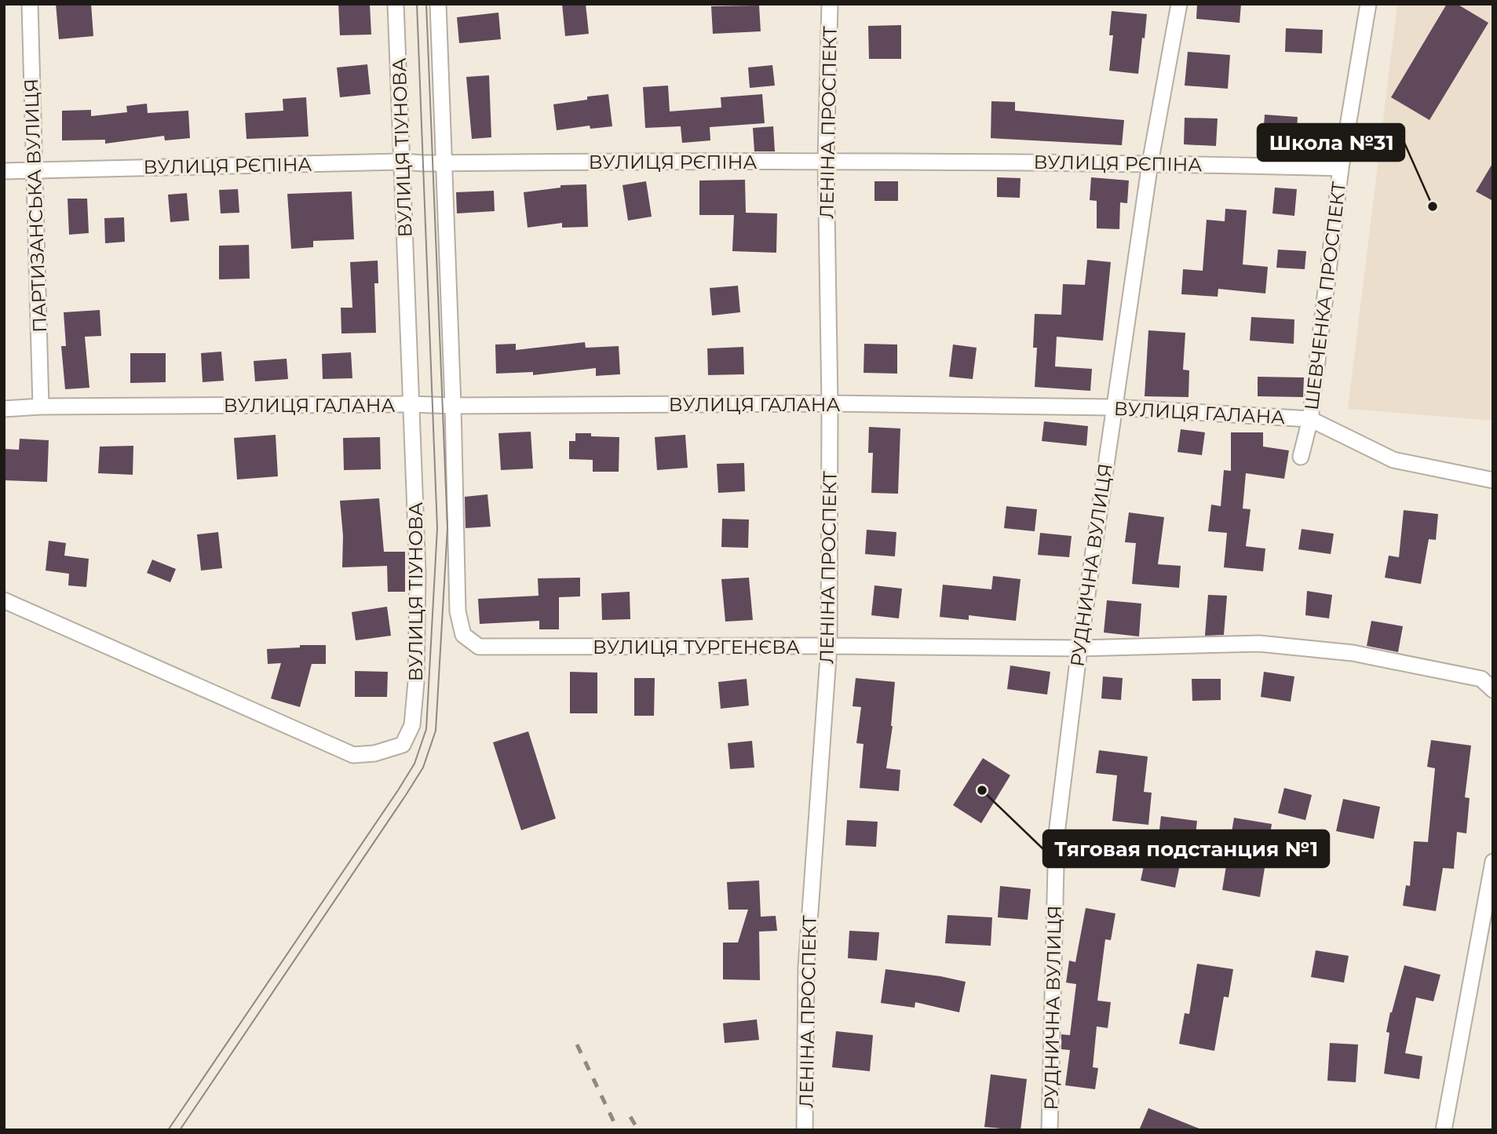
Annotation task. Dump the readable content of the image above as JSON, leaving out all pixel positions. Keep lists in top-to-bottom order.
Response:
{
  "streets": {
    "street": [
      "ЛЕНІНА ПРОСПЕКТ",
      "ВУЛИЦЯ ТІУНОВА",
      "ВУЛИЦЯ РЄПІНА",
      "ПАРТИЗАНСЬКА ВУЛИЦЯ",
      "ШЕВЧЕНКА ПРОСПЕКТ",
      "ВУЛИЦЯ ГАЛАНА",
      "РУДНИЧНА ВУЛИЦЯ",
      "ВУЛИЦЯ ТУРГЕНЄВА"
    ]
  },
  "crossings": [
    ["ЛЕНІНА ПРОСПЕКТ", "ВУЛИЦЯ РЄПІНА"],
    ["ЛЕНІНА ПРОСПЕКТ", "ВУЛИЦЯ ГАЛАНА"],
    ["ЛЕНІНА ПРОСПЕКТ", "ВУЛИЦЯ ТУРГЕНЄВА"],
    ["ВУЛИЦЯ ТІУНОВА", "ВУЛИЦЯ РЄПІНА"],
    ["ВУЛИЦЯ ТІУНОВА", "ВУЛИЦЯ ГАЛАНА"],
    ["ВУЛИЦЯ ТІУНОВА", "ВУЛИЦЯ ТУРГЕНЄВА"],
    ["ВУЛИЦЯ РЄПІНА", "ПАРТИЗАНСЬКА ВУЛИЦЯ"],
    ["ВУЛИЦЯ РЄПІНА", "ШЕВЧЕНКА ПРОСПЕКТ"],
    ["ВУЛИЦЯ РЄПІНА", "РУДНИЧНА ВУЛИЦЯ"],
    ["ПАРТИЗАНСЬКА ВУЛИЦЯ", "ВУЛИЦЯ ГАЛАНА"],
    ["ШЕВЧЕНКА ПРОСПЕКТ", "ВУЛИЦЯ ГАЛАНА"],
    ["ВУЛИЦЯ ГАЛАНА", "РУДНИЧНА ВУЛИЦЯ"],
    ["РУДНИЧНА ВУЛИЦЯ", "ВУЛИЦЯ ТУРГЕНЄВА"]
  ],
  "places": ["Школа №31", "Тяговая подстанция №1"]
}
